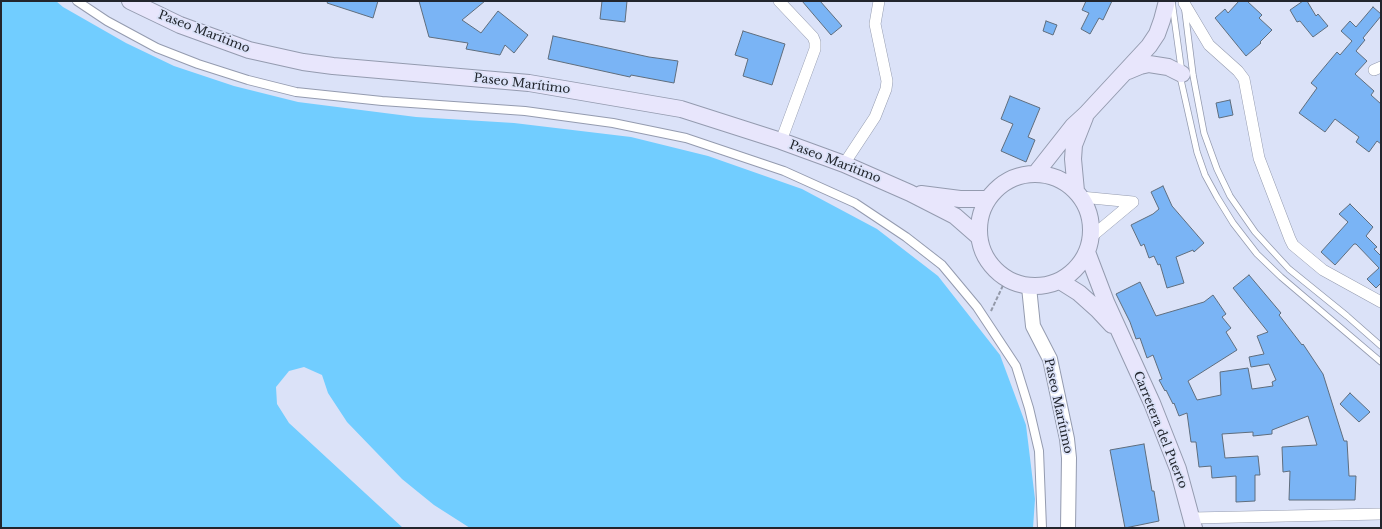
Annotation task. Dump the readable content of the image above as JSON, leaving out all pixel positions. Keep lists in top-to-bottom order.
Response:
{
  "streets": {
    "main road": ["Paseo Marítimo", "Carretera del Puerto"]
  },
  "crossings": [
    ["Paseo Marítimo", "Carretera del Puerto"]
  ]
}
